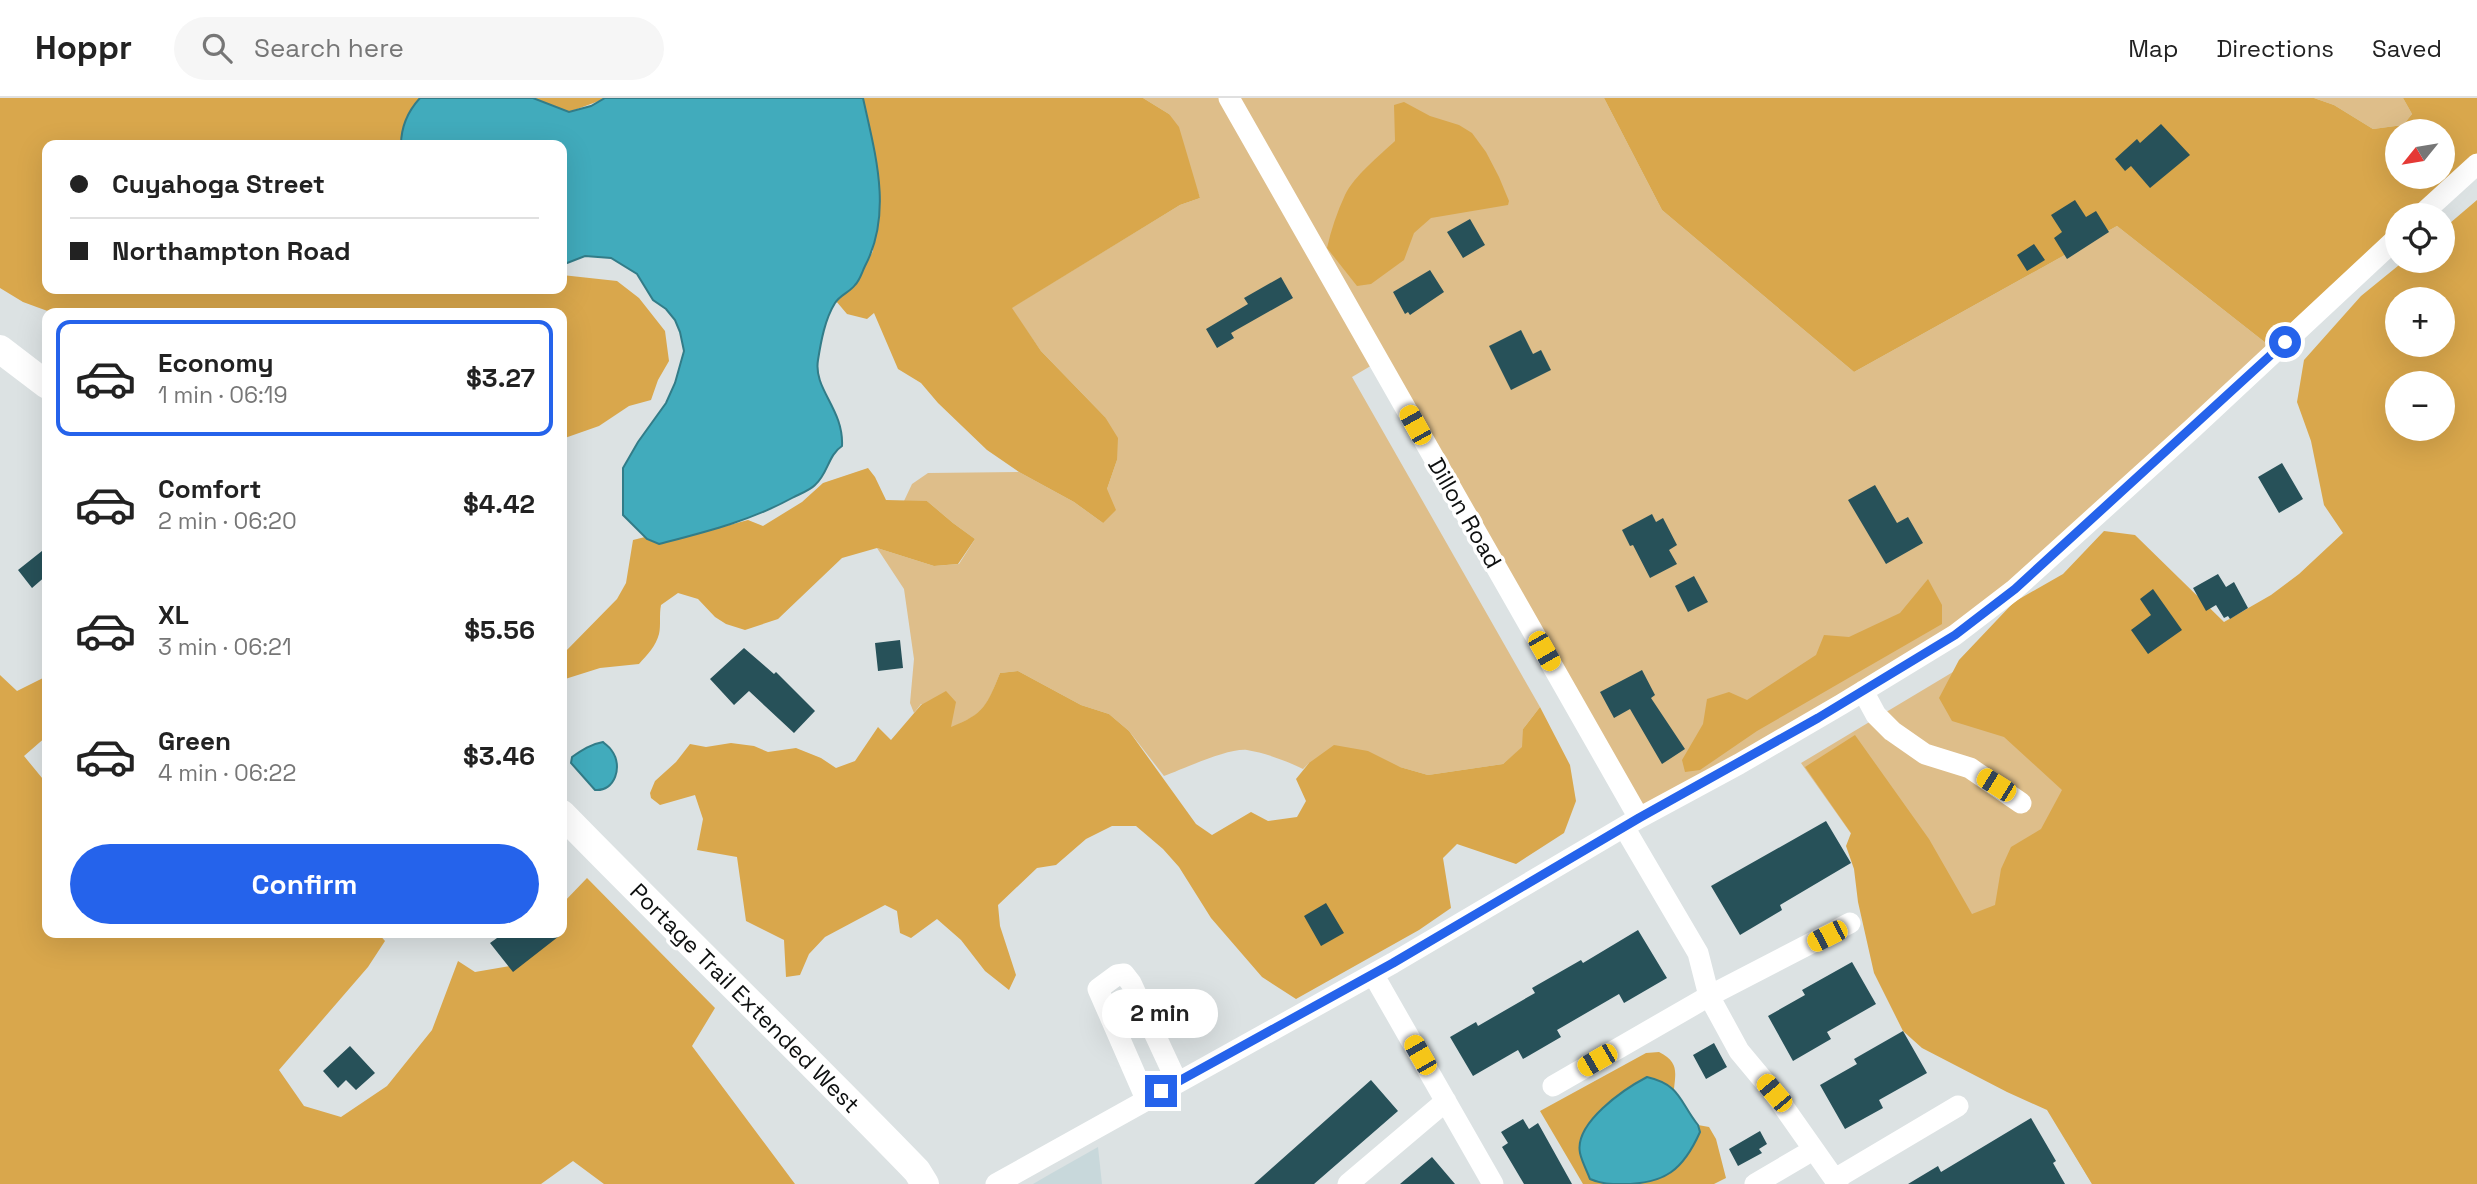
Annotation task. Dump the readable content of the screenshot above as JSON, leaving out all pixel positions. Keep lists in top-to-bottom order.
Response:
{
  "streets": {
    "main road": ["Portage Trail Extended West"],
    "street": ["Dillon Road"]
  },
  "north": "bottom left",
  "page": {
    "header": "Hoppr",
    "search": "Search here",
    "nav": ["Map", "Directions", "Saved"],
    "map_buttons": ["+", "−"],
    "banner": ["Cuyahoga Street", "Northampton Road"],
    "list": [
      {
        "name": "Economy",
        "note": "1 min · 06:19",
        "value": "$3.27"
      },
      {
        "name": "Comfort",
        "note": "2 min · 06:20",
        "value": "$4.42"
      },
      {
        "name": "XL",
        "note": "3 min · 06:21",
        "value": "$5.56"
      },
      {
        "name": "Green",
        "note": "4 min · 06:22",
        "value": "$3.46"
      }
    ],
    "buttons": "Confirm",
    "bubble": "2 min"
  }
}
